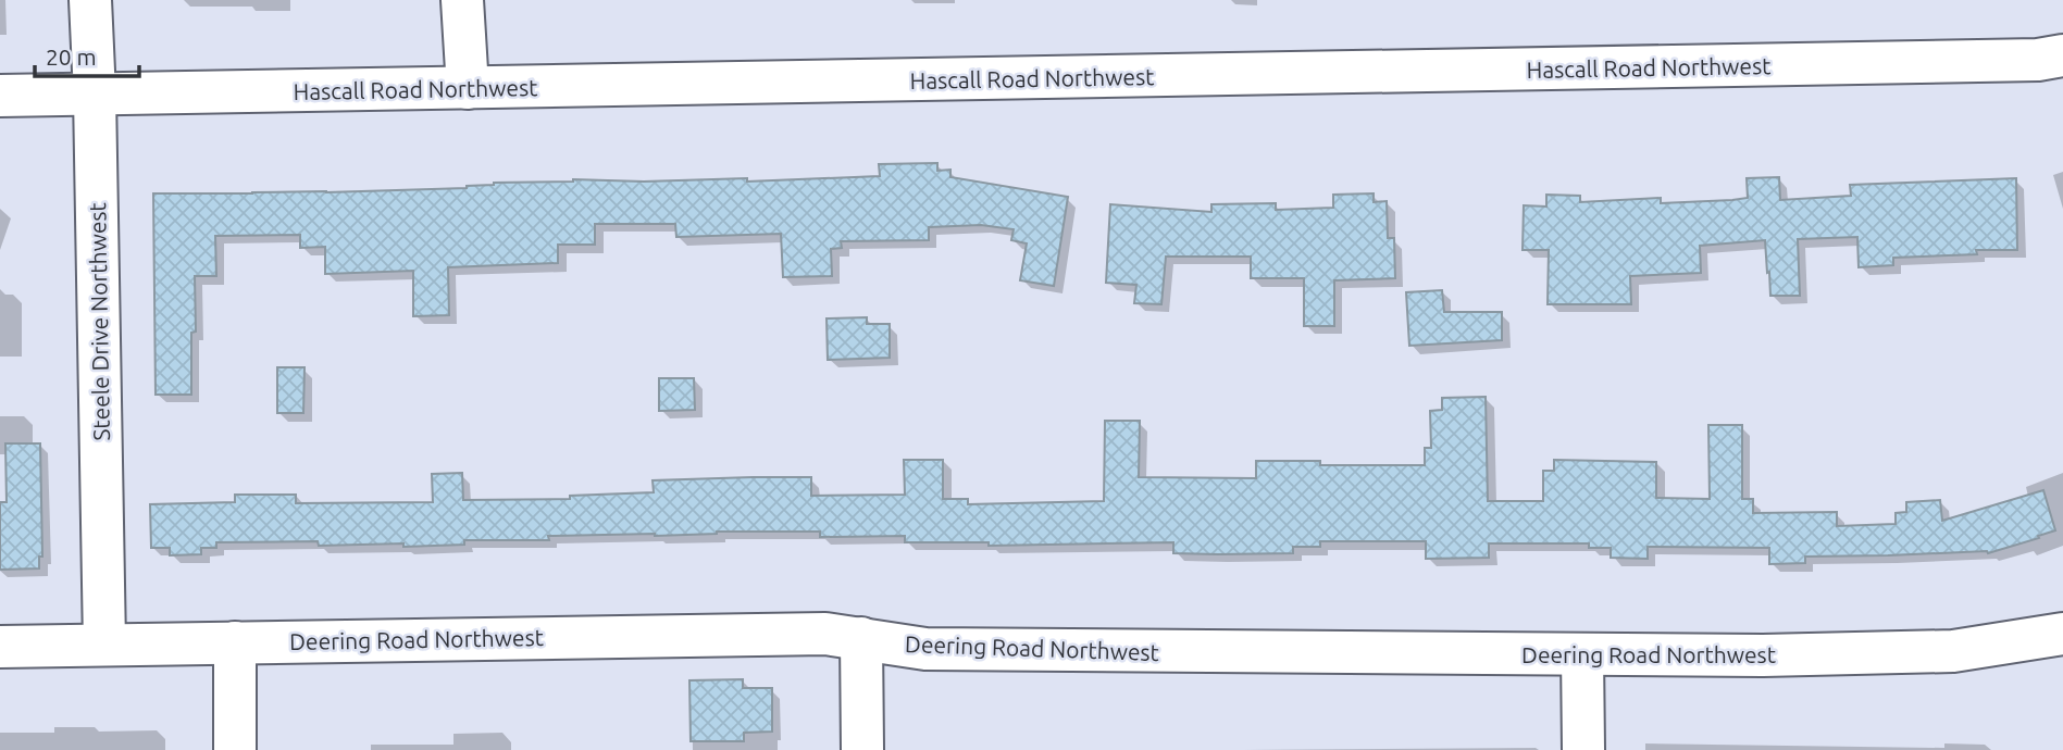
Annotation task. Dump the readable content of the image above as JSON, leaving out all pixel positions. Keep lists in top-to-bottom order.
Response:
{
  "streets": {
    "street": ["Hascall Road Northwest", "Steele Drive Northwest", "Deering Road Northwest"]
  },
  "crossings": [
    ["Hascall Road Northwest", "Steele Drive Northwest"],
    ["Steele Drive Northwest", "Deering Road Northwest"]
  ],
  "scale_bar": "20 m"
}
